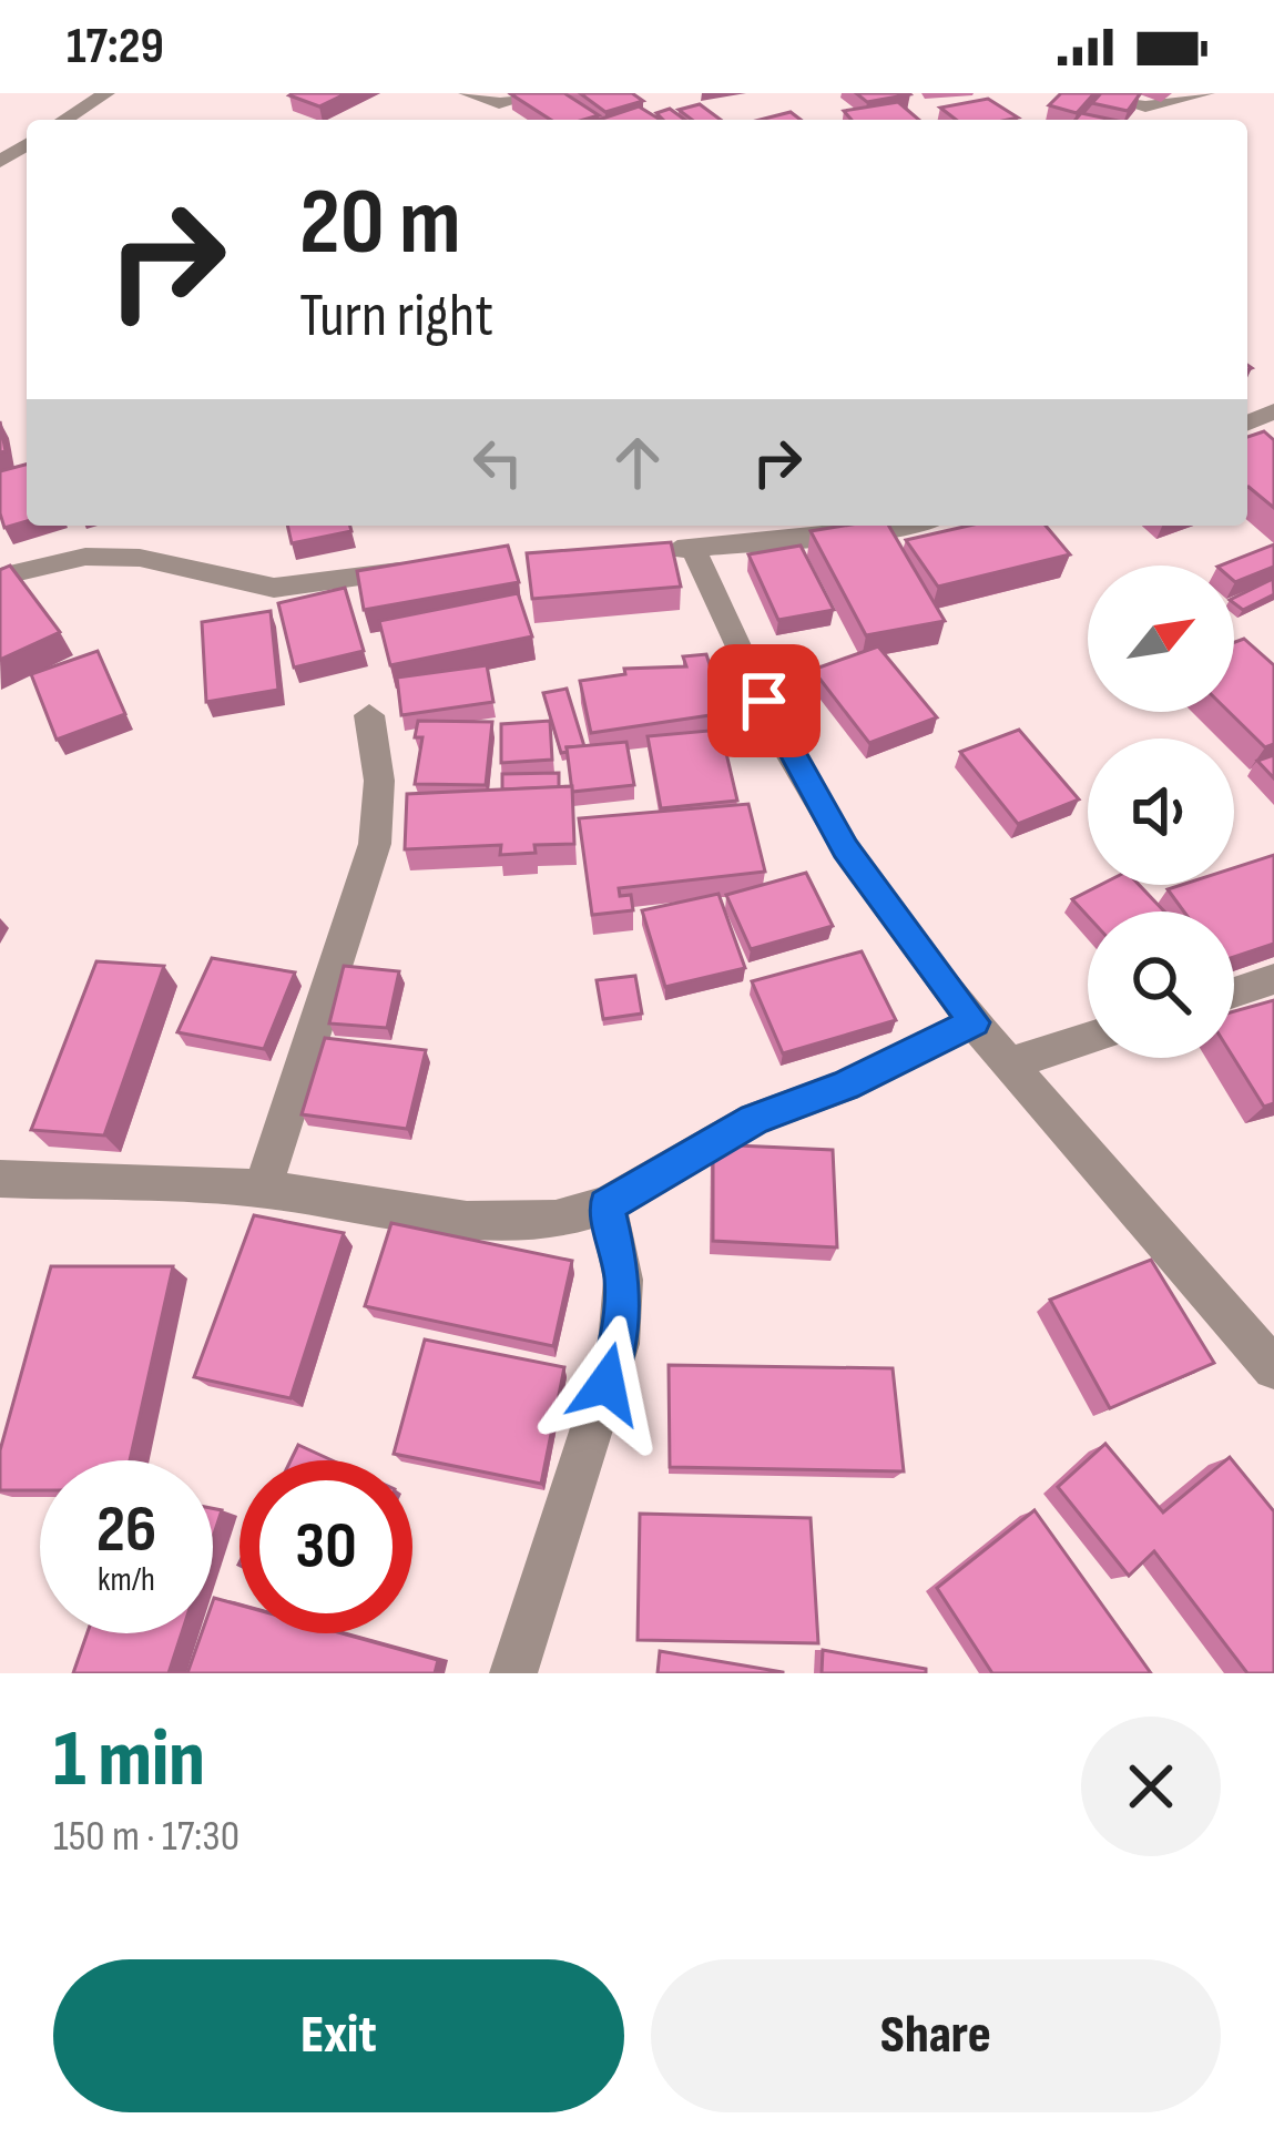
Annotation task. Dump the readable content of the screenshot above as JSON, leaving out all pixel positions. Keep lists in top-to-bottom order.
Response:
{
  "north": "top right",
  "page": {
    "status": "17:29",
    "turn": ["20 m", "Turn right"],
    "speed": "26 km/h",
    "limit": "30",
    "heading": ["1 min", "150 m · 17:30"],
    "buttons": ["Exit", "Share"]
  }
}
